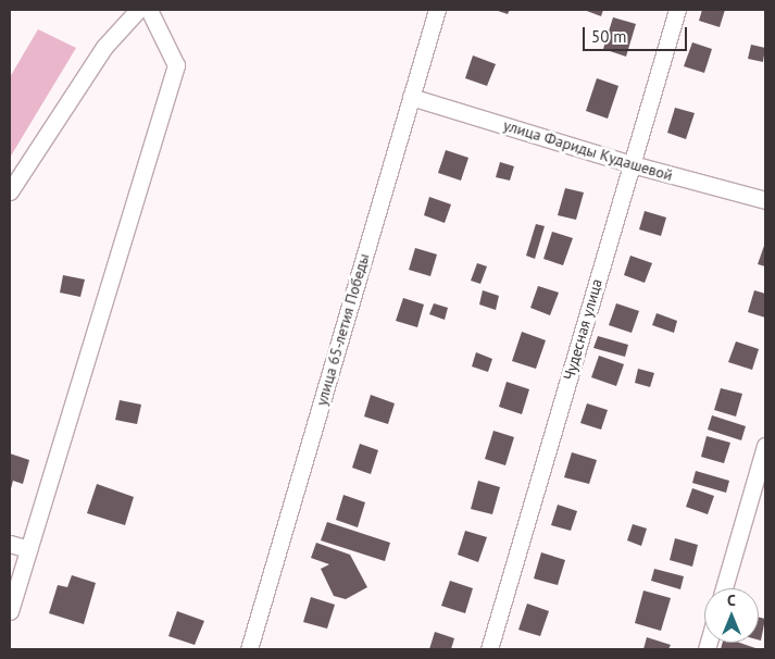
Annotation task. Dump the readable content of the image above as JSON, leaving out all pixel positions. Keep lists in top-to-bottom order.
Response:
{
  "streets": {
    "street": ["улица Фариды Кудашевой", "улица 65-летия Победы", "Чудесная улица"]
  },
  "crossings": [
    ["улица Фариды Кудашевой", "улица 65-летия Победы"],
    ["улица Фариды Кудашевой", "Чудесная улица"]
  ],
  "scale_bar": "50 m",
  "north": "top"
}
